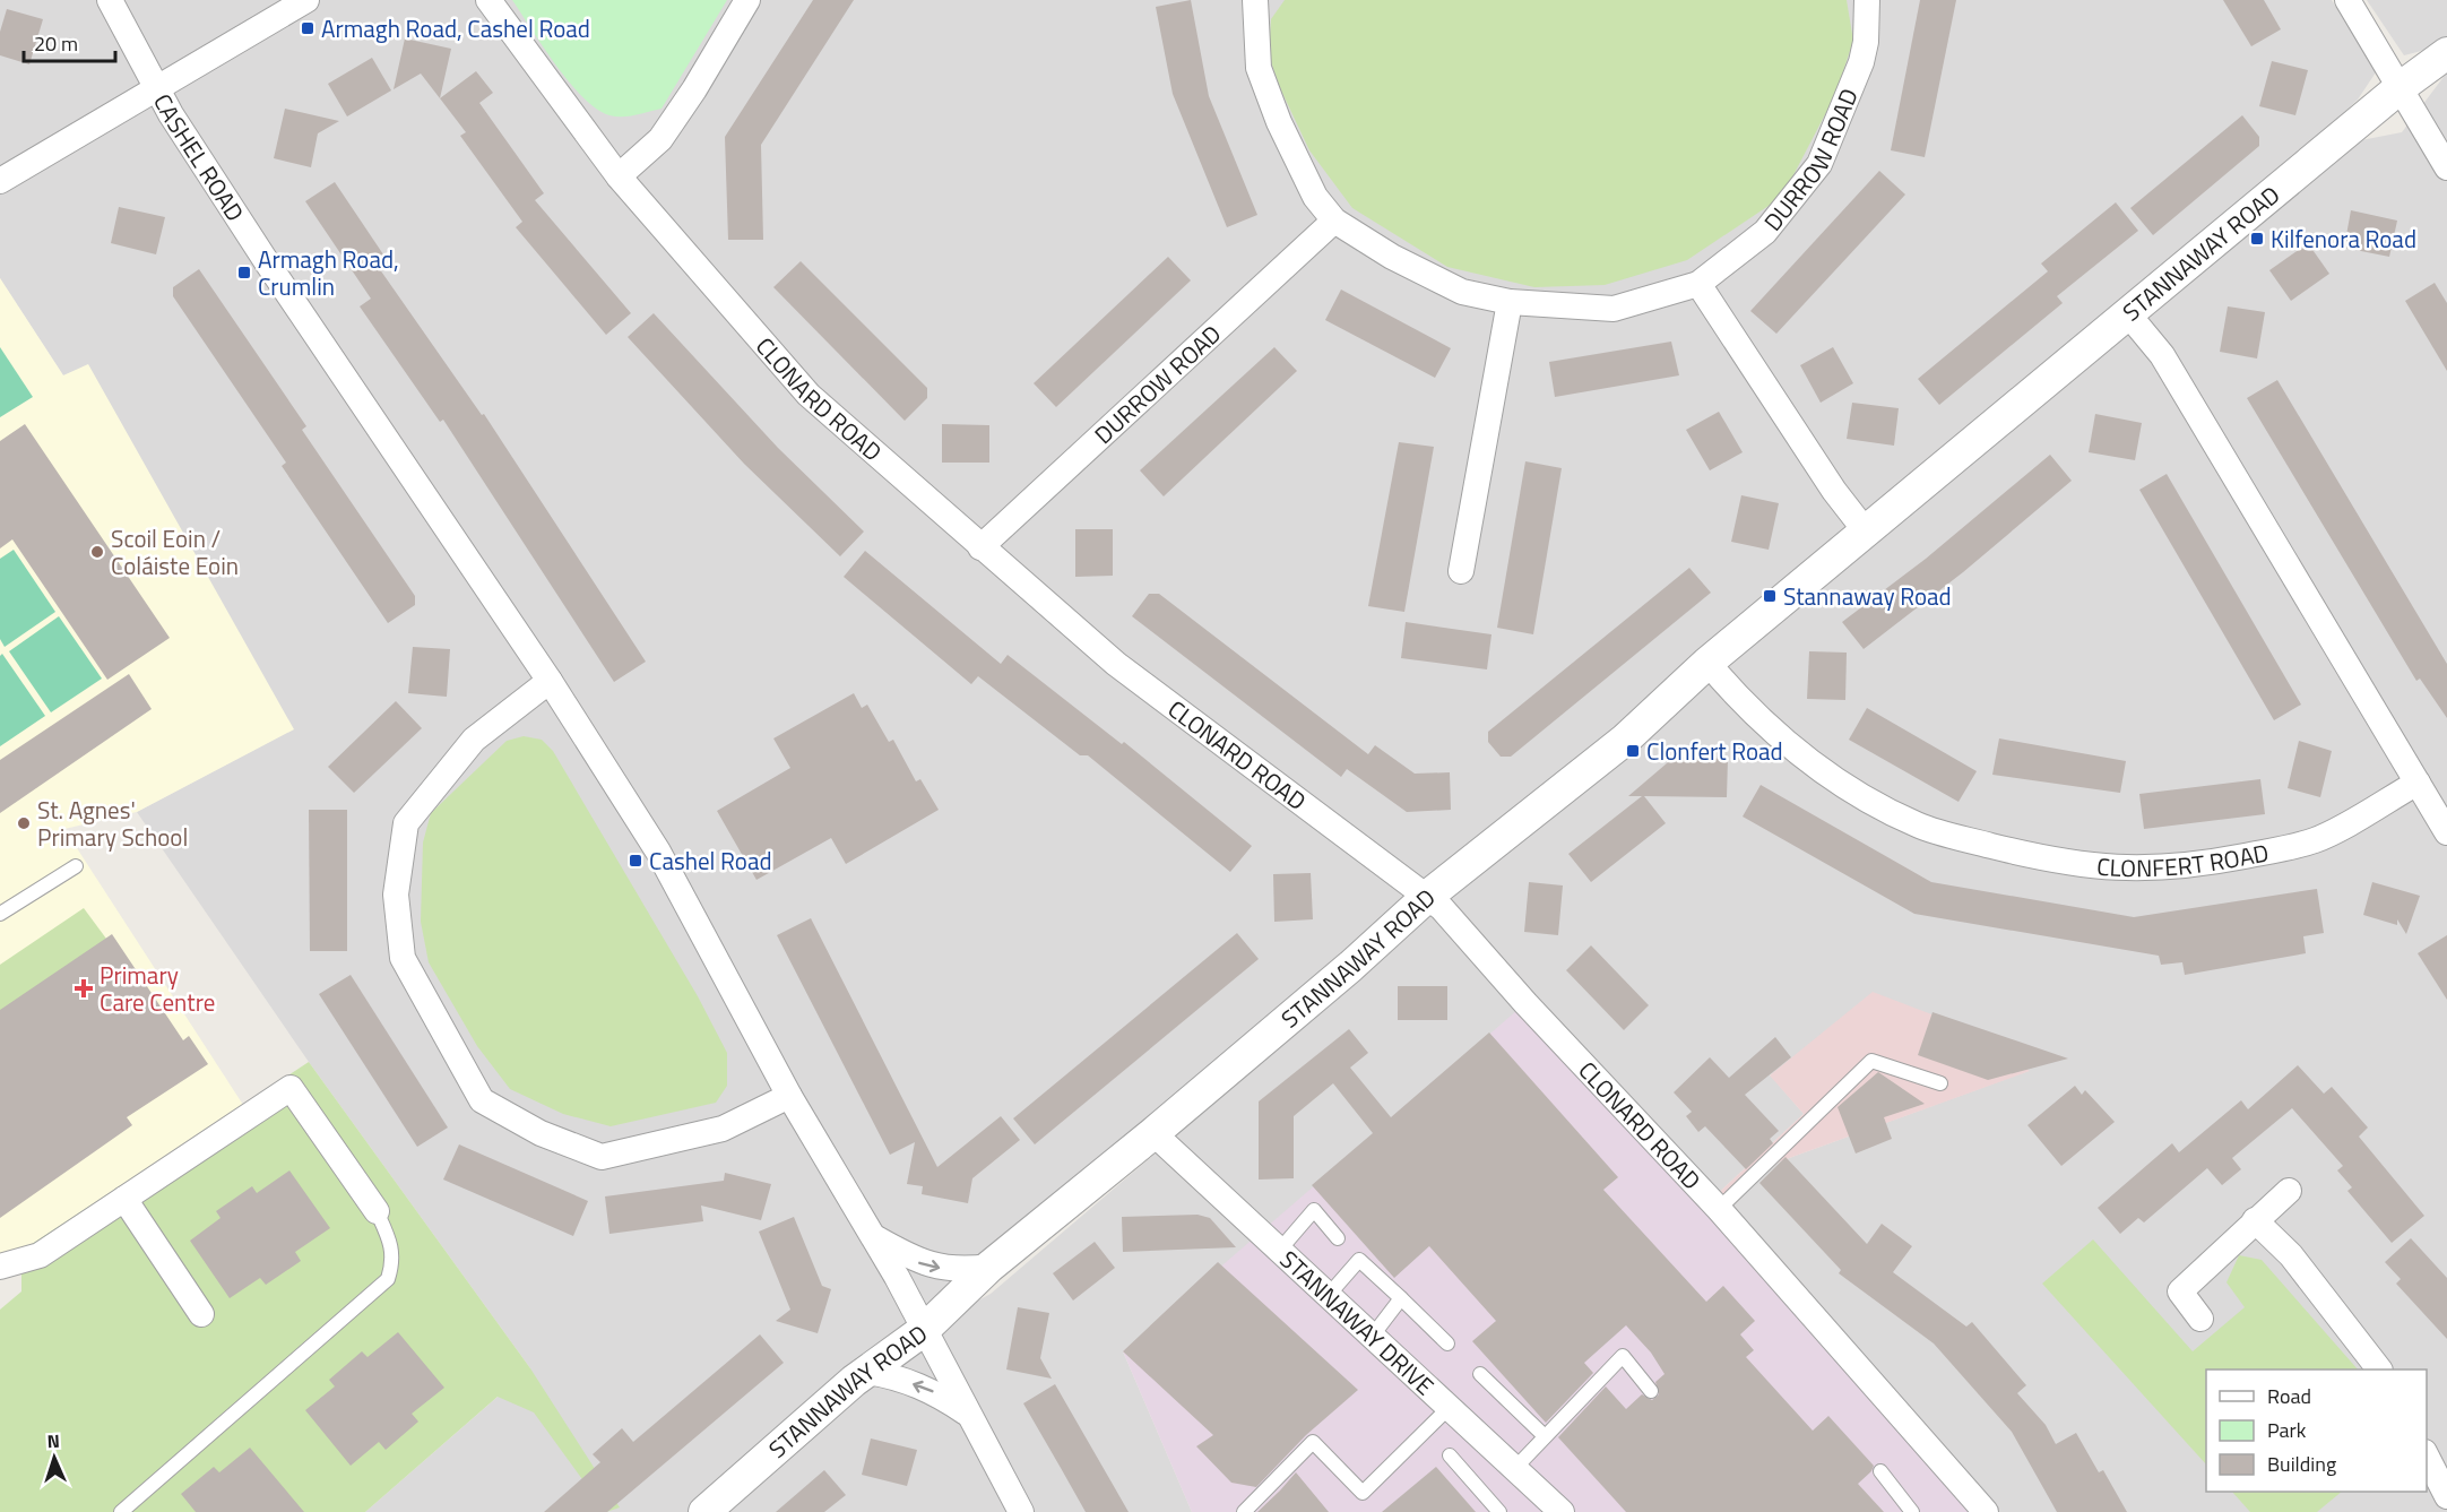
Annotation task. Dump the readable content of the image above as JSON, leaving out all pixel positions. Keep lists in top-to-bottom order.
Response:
{
  "streets": {
    "street": [
      "DURROW ROAD",
      "CASHEL ROAD",
      "STANNAWAY ROAD",
      "CLONARD ROAD",
      "CLONFERT ROAD",
      "STANNAWAY DRIVE"
    ]
  },
  "crossings": [
    ["DURROW ROAD", "CLONARD ROAD"],
    ["CASHEL ROAD", "STANNAWAY ROAD"],
    ["STANNAWAY ROAD", "CLONARD ROAD"],
    ["STANNAWAY ROAD", "CLONFERT ROAD"],
    ["STANNAWAY ROAD", "STANNAWAY DRIVE"]
  ],
  "places": {
    "transit": [
      "Armagh Road, Cashel Road",
      "Kilfenora Road",
      "Armagh Road, Crumlin",
      "Stannaway Road",
      "Clonfert Road",
      "Cashel Road"
    ],
    "other": ["Scoil Eoin / Coláiste Eoin", "St. Agnes' Primary School"],
    "health": ["Primary Care Centre"]
  },
  "legend": ["Road", "Park", "Building"],
  "scale_bar": "20 m",
  "north": "top"
}
